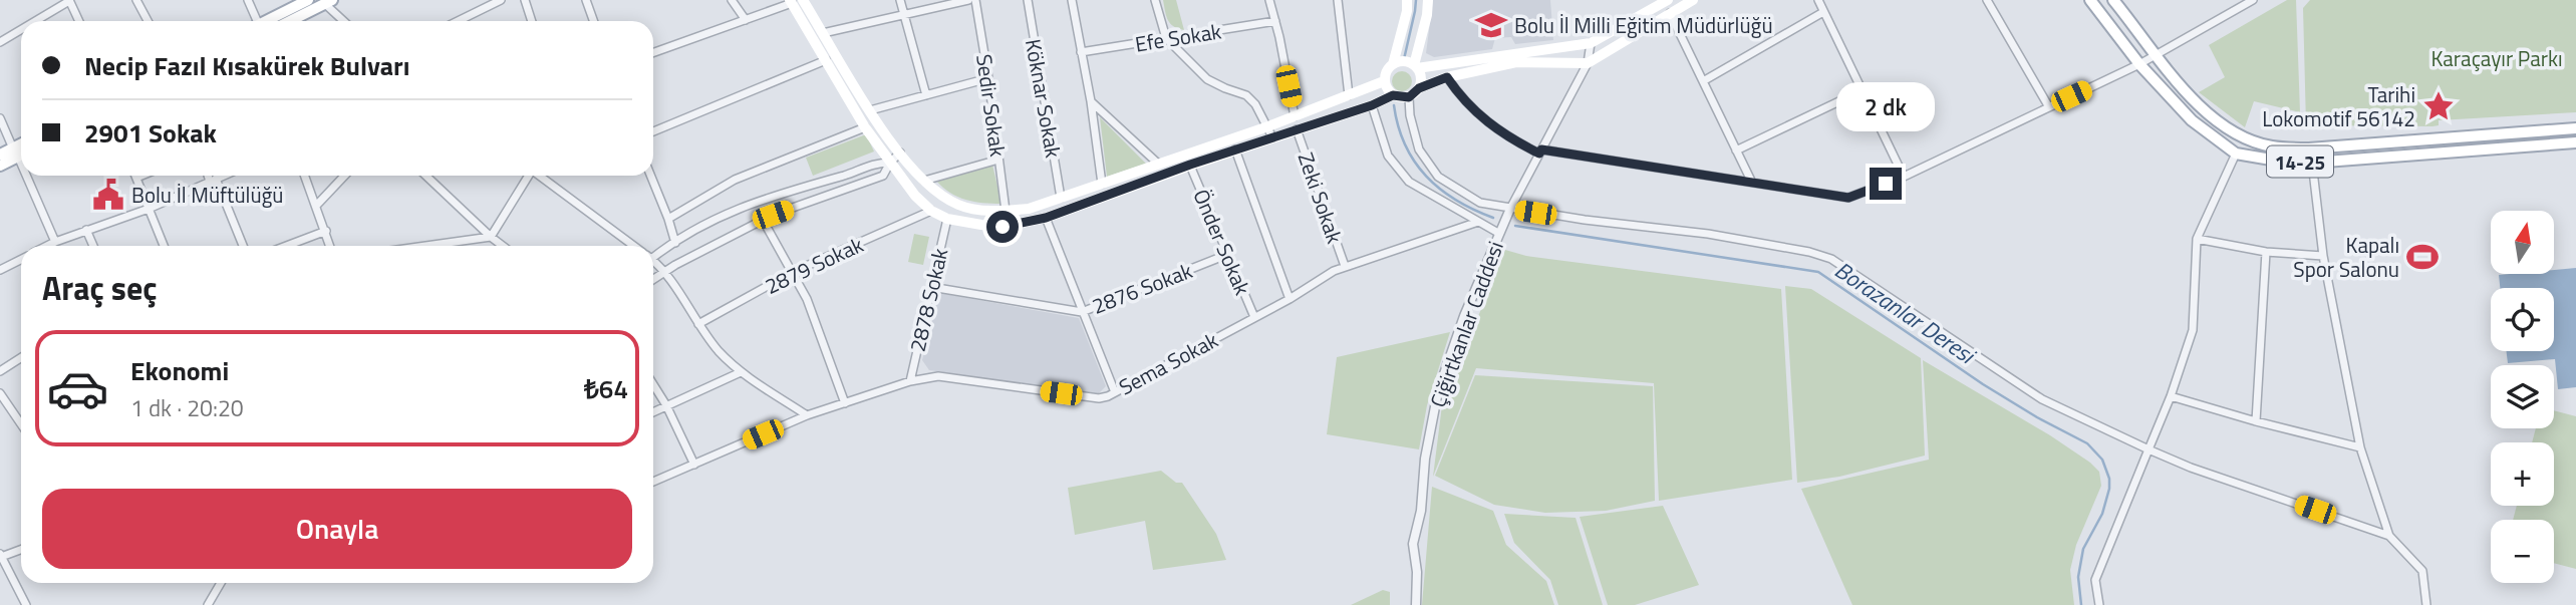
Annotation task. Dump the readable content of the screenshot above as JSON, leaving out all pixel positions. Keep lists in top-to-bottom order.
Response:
{
  "streets": {
    "main road": ["14-25"],
    "street": [
      "Efe Sokak",
      "Köknar Sokak",
      "Sedir Sokak",
      "Zeki Sokak",
      "Önder Sokak",
      "2879 Sokak",
      "2876 Sokak",
      "2878 Sokak",
      "Çiğirtkanlar Caddesi",
      "Sema Sokak"
    ]
  },
  "crossings": [
    ["Zeki Sokak", "Sema Sokak"],
    ["Önder Sokak", "2876 Sokak"],
    ["Önder Sokak", "Sema Sokak"],
    ["2876 Sokak", "2878 Sokak"],
    ["2878 Sokak", "Sema Sokak"]
  ],
  "water": ["Borazanlar Deresi"],
  "parks": ["Karaçayır Parkı"],
  "places": {
    "school or university": ["Bolu İl Milli Eğitim Müdürlüğü"],
    "place": ["Tarihi Lokomotif 56142"],
    "public building": ["Bolu İl Müftülüğü"],
    "sports": ["Kapalı Spor Salonu"]
  },
  "north": "top",
  "page": {
    "banner": ["Necip Fazıl Kısakürek Bulvarı", "2901 Sokak"],
    "bubble": "2 dk",
    "map_buttons": ["+", "−"],
    "heading": "Araç seç",
    "list": [
      {
        "name": "Ekonomi",
        "note": "1 dk · 20:20",
        "value": "₺64"
      }
    ],
    "buttons": "Onayla"
  }
}
